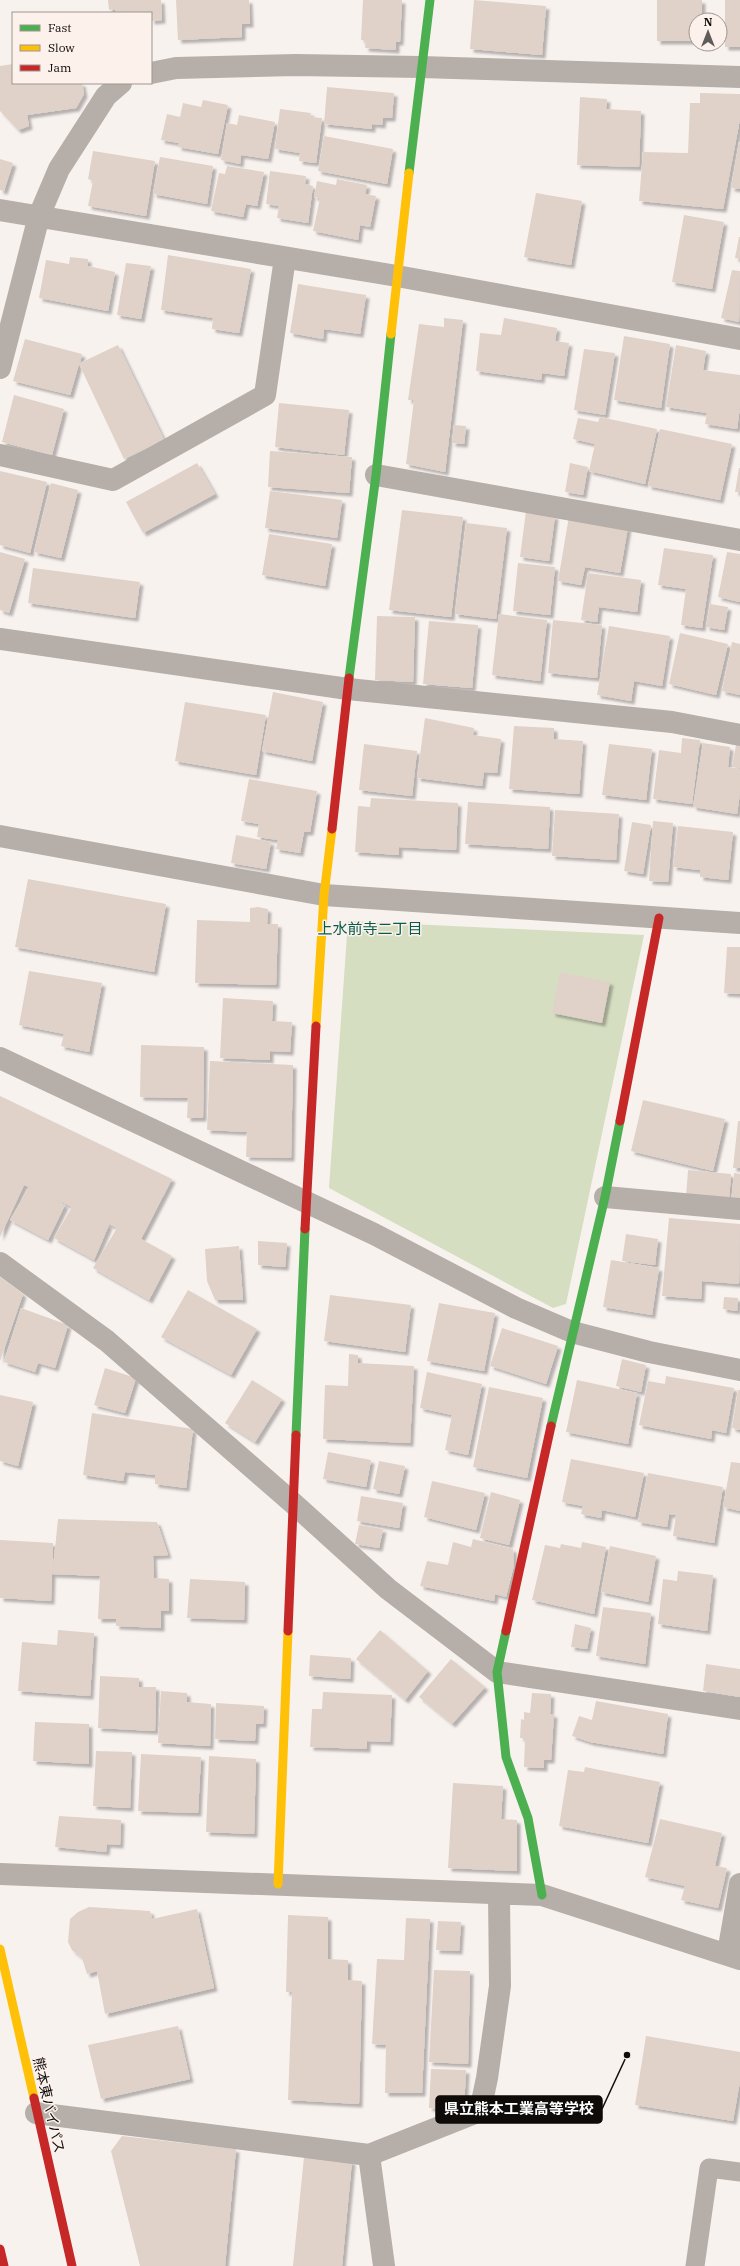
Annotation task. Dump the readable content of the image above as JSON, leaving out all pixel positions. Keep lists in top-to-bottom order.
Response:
{
  "streets": {
    "main road": ["熊本東バイパス"]
  },
  "districts": ["上水前寺二丁目"],
  "places": ["県立熊本工業高等学校"],
  "legend": ["Fast", "Slow", "Jam"],
  "north": "top"
}
